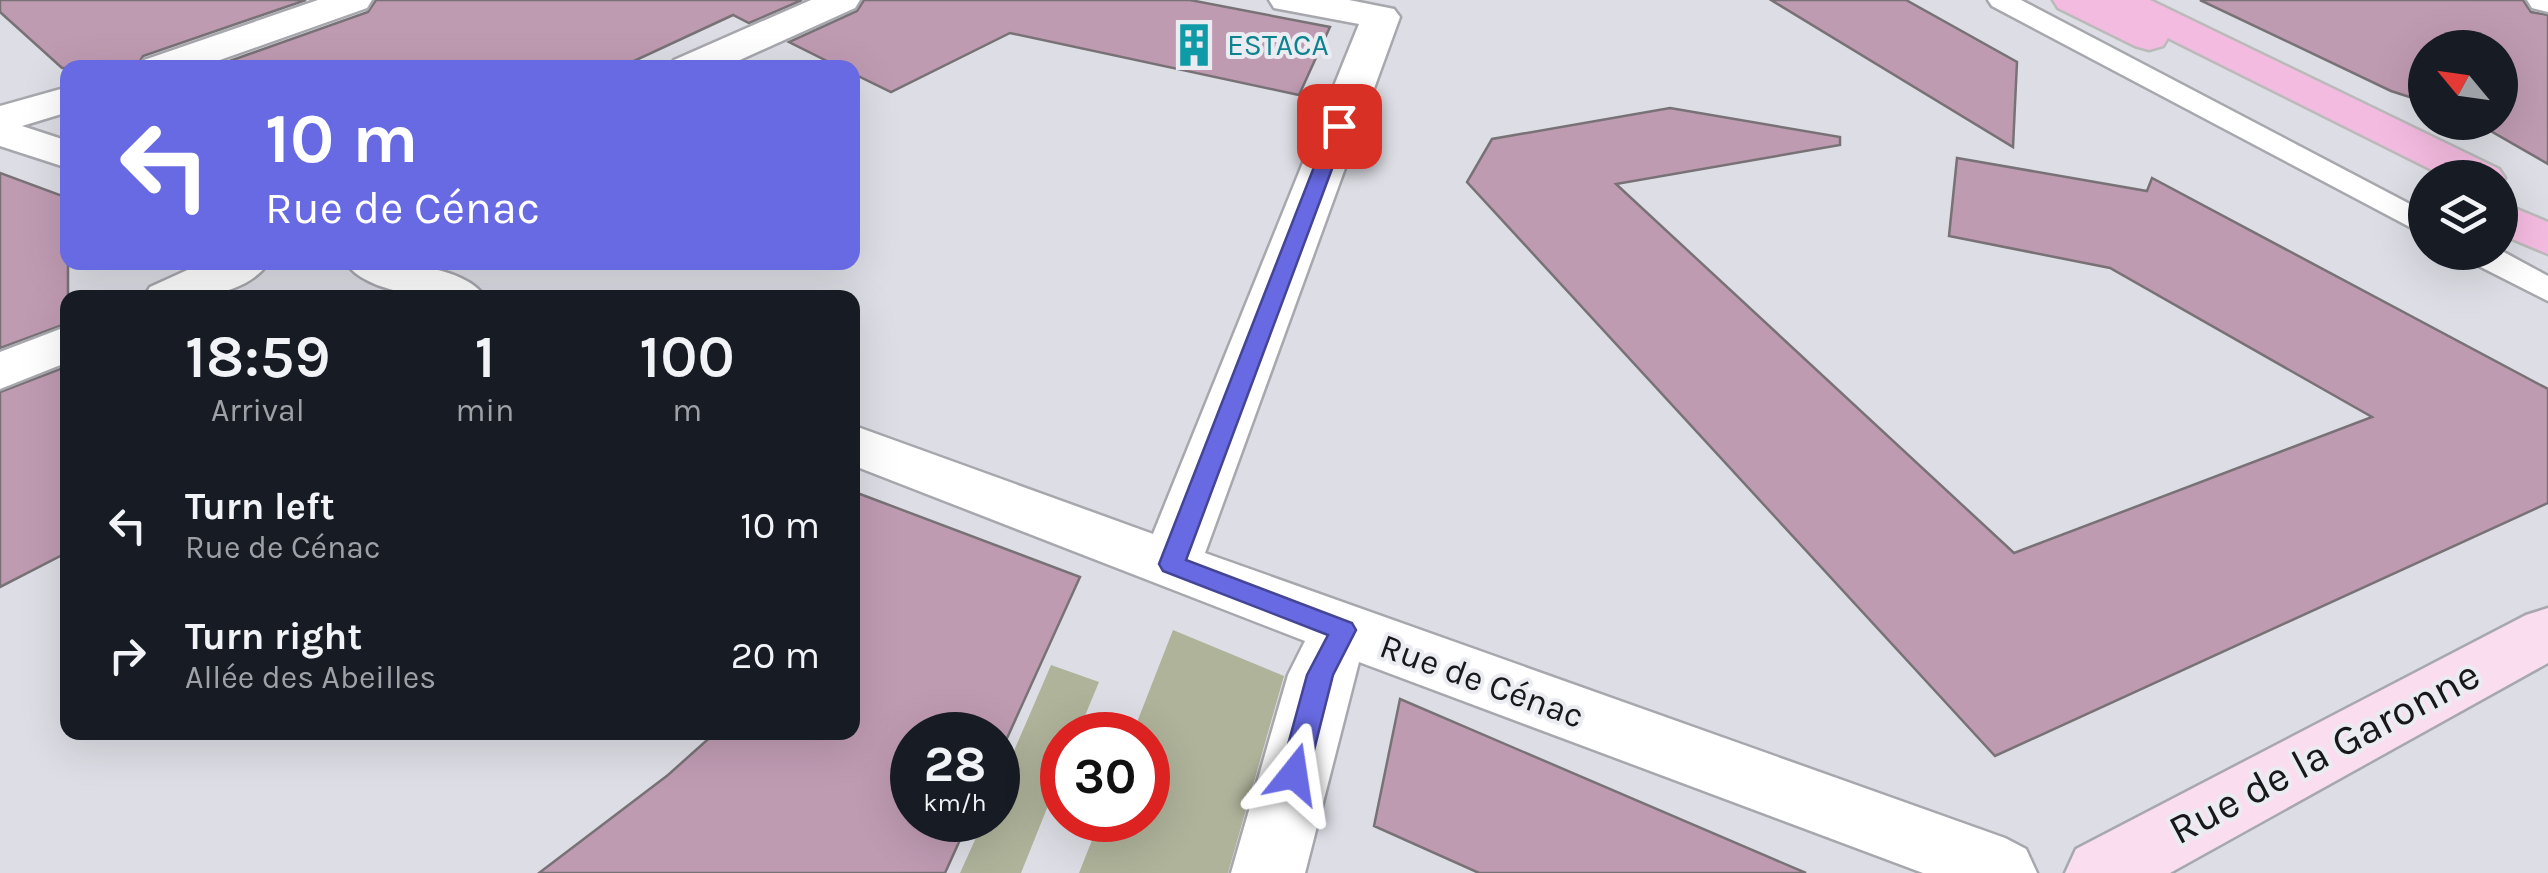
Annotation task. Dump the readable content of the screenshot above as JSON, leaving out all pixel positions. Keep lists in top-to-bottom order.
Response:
{
  "streets": {
    "main road": ["Rue de la Garonne"],
    "street": ["Rue de Cénac"]
  },
  "places": {
    "building": ["ESTACA"]
  },
  "north": "top left",
  "page": {
    "turn": ["10 m", "Rue de Cénac"],
    "eta": [
      "18:59",
      "Arrival",
      "1",
      "min",
      "100",
      "m"
    ],
    "list": [
      {
        "name": "Turn left",
        "note": "Rue de Cénac",
        "value": "10 m"
      },
      {
        "name": "Turn right",
        "note": "Allée des Abeilles",
        "value": "20 m"
      }
    ],
    "speed": "28 km/h",
    "limit": "30"
  }
}
